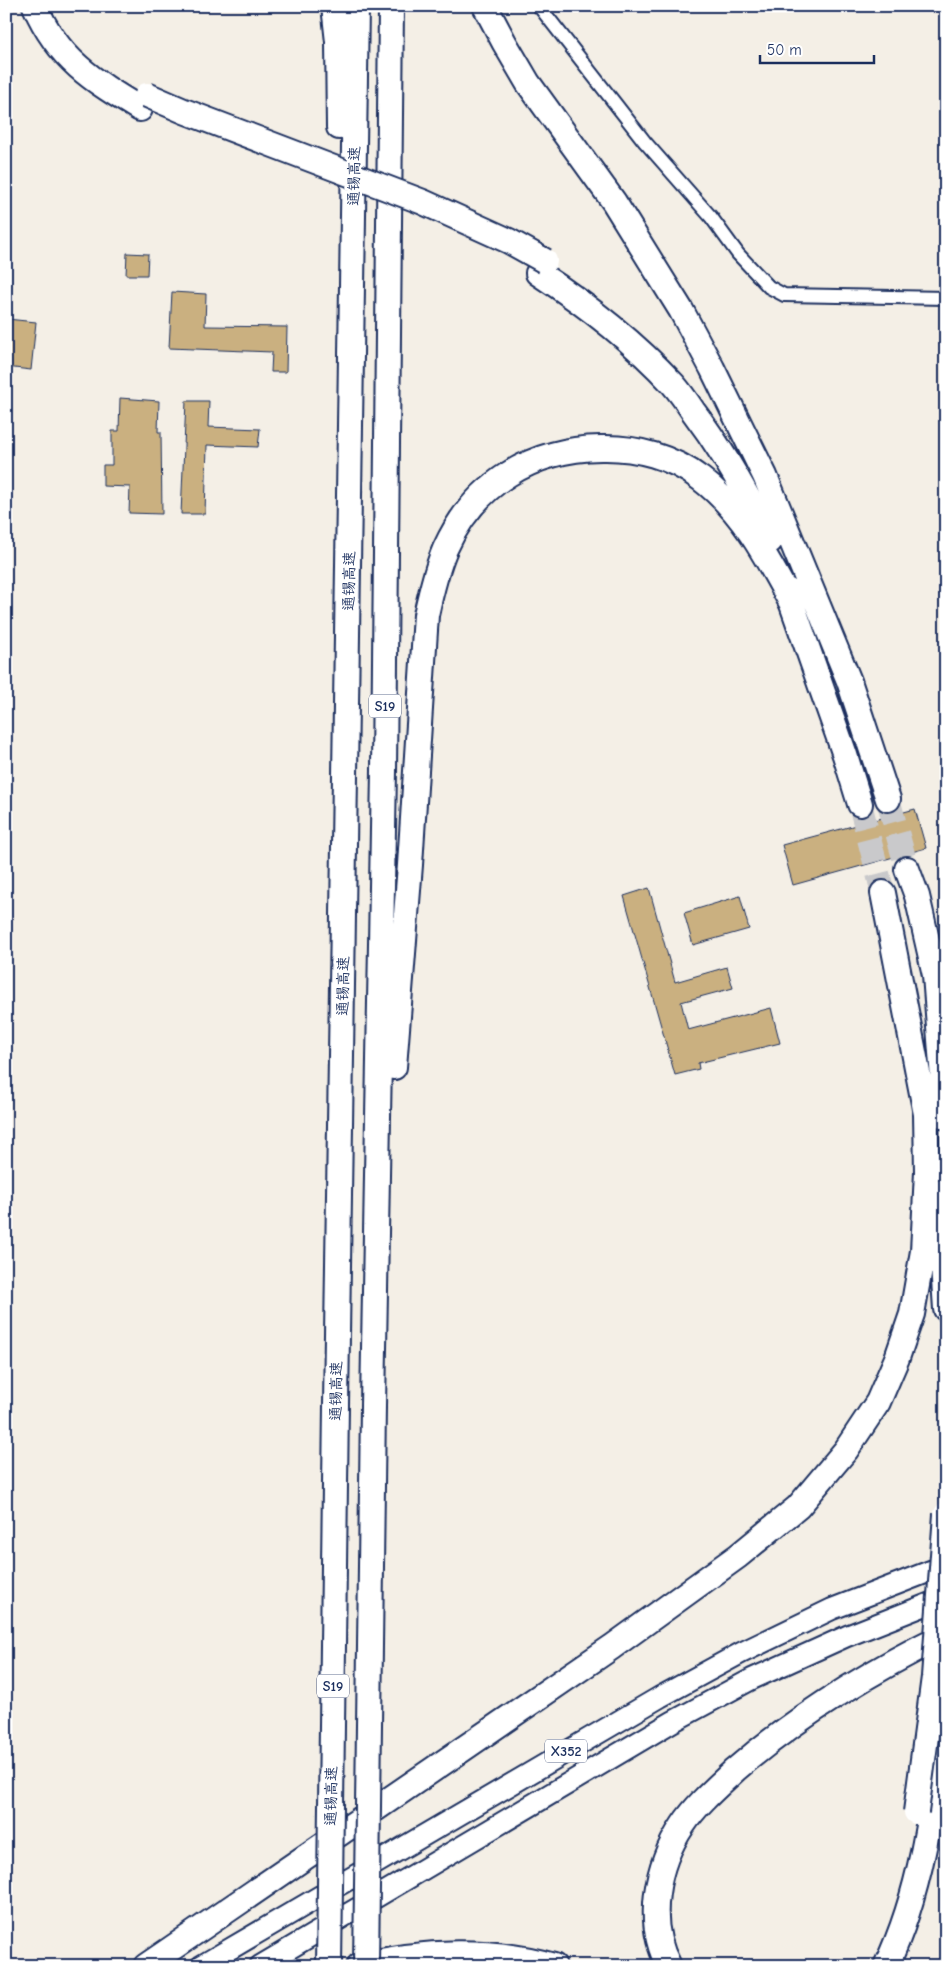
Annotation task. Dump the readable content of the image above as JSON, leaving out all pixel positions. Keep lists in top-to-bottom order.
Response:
{
  "streets": {
    "highway": ["通锡高速", "S19"],
    "main road": ["X352"]
  },
  "scale_bar": "50 m"
}
